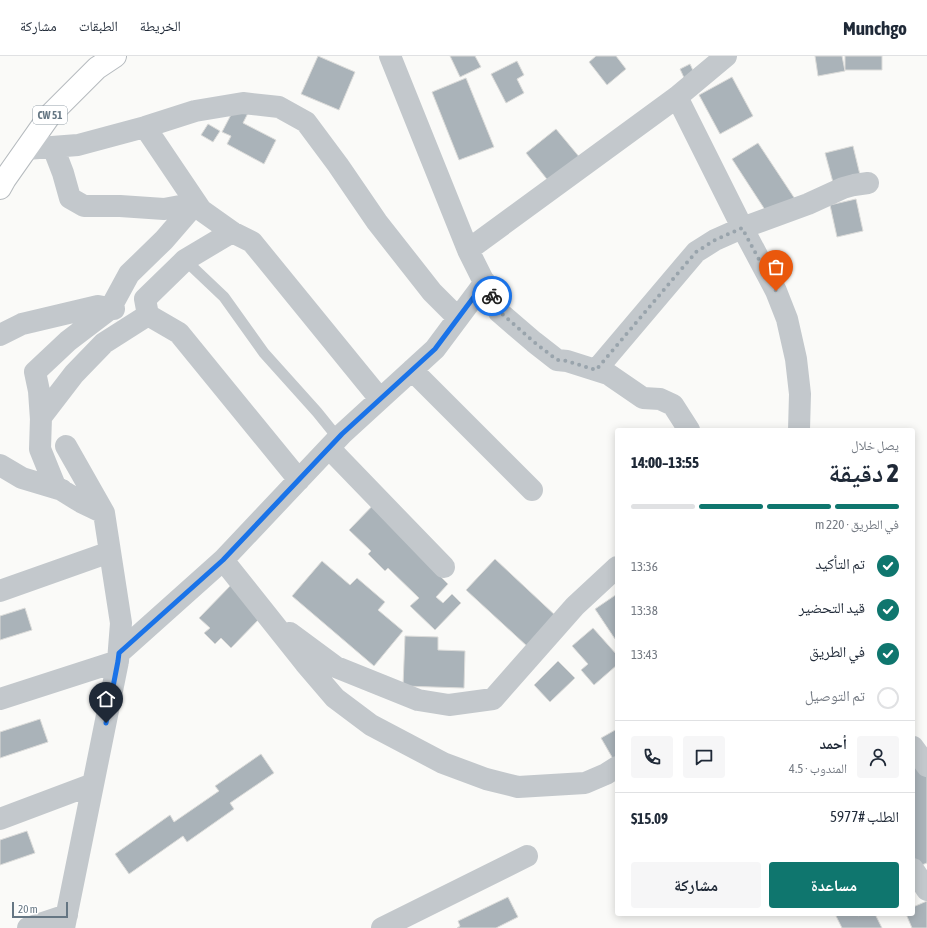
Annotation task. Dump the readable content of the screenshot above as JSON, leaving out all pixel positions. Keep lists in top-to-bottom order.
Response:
{
  "streets": {
    "main road": ["CW 51"]
  },
  "scale_bar": "20 m",
  "page": {
    "header": "Munchgo",
    "nav": ["الخريطة", "الطبقات", "مشاركة"],
    "heading": ["2 دقيقة", "يصل خلال", "13:55–14:00"],
    "panel": [
      "أحمد",
      "المندوب · 4.5",
      "الطلب #5977",
      "$15.09"
    ],
    "bar": "في الطريق · 220 m",
    "list": [
      ["تم التأكيد", "13:36"],
      ["قيد التحضير", "13:38"],
      ["في الطريق", "13:43"],
      "تم التوصيل"
    ],
    "buttons": ["مساعدة", "مشاركة"],
    "scale": "20 m"
  }
}
